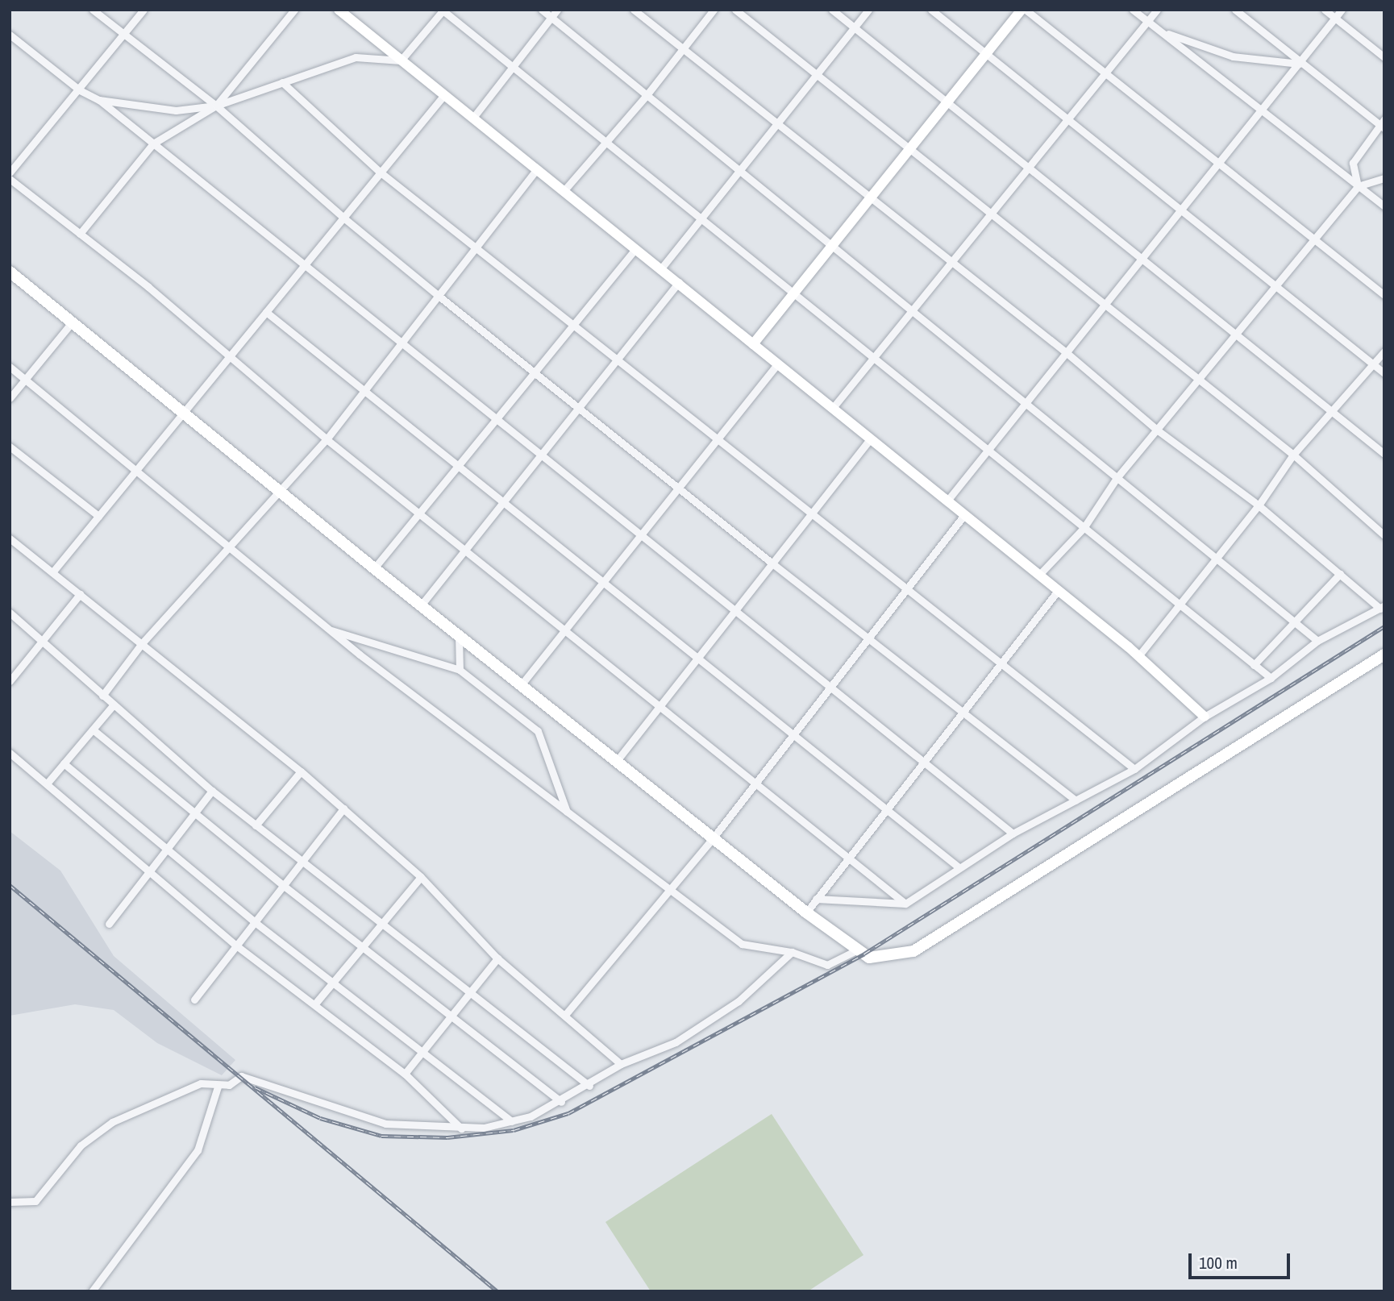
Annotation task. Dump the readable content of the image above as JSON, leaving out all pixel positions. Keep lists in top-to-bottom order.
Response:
{
  "scale_bar": "100 m"
}
